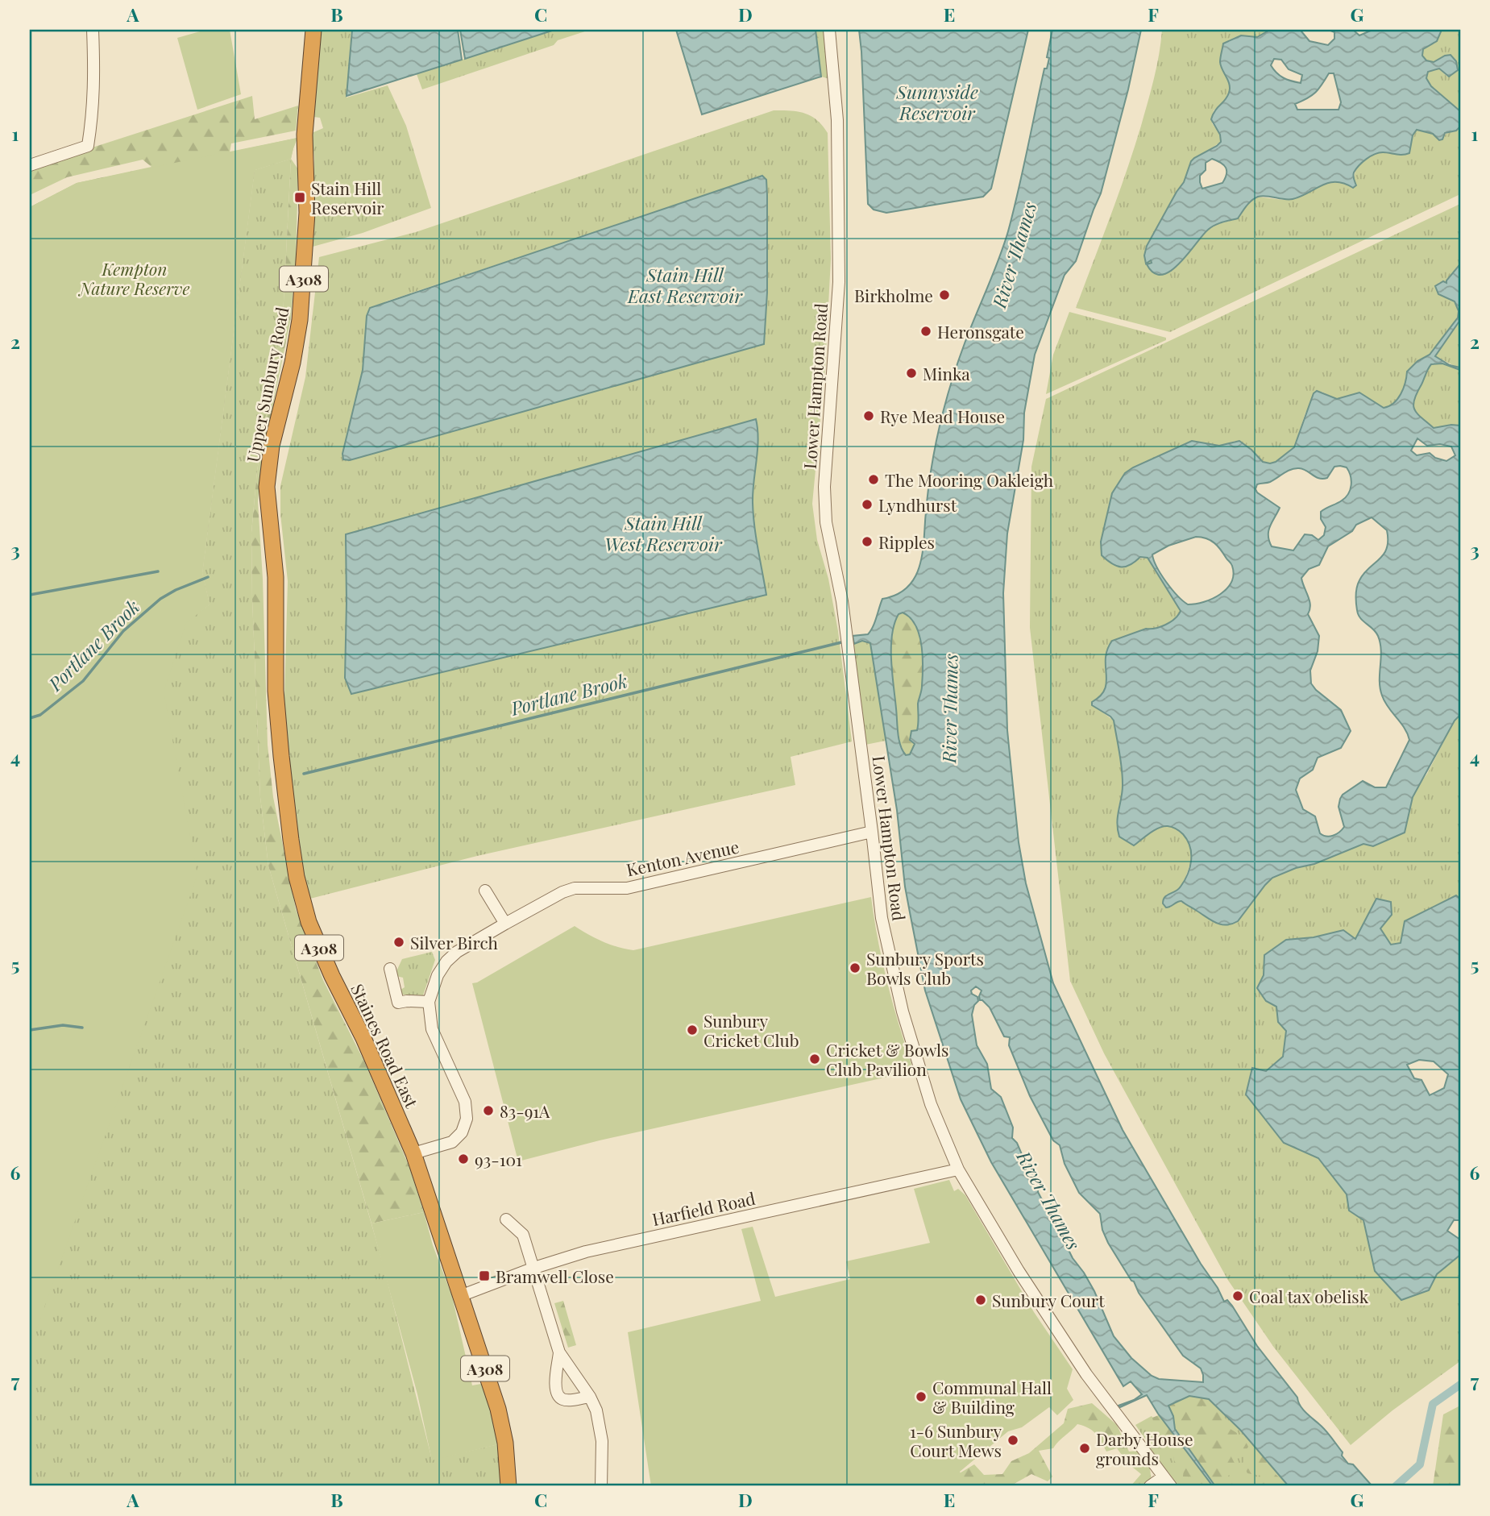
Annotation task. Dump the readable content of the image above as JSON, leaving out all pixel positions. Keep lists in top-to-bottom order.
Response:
{
  "streets": {
    "highway": ["A308", "Upper Sunbury Road", "Staines Road East"],
    "street": ["Lower Hampton Road", "Kenton Avenue", "Harfield Road"]
  },
  "crossings": [
    ["Upper Sunbury Road", "Staines Road East"],
    ["Lower Hampton Road", "Kenton Avenue"],
    ["Lower Hampton Road", "Harfield Road"],
    ["Kenton Avenue", "Staines Road East"],
    ["Staines Road East", "Harfield Road"]
  ],
  "water": [
    "Sunnyside Reservoir",
    "River Thames",
    "Stain Hill East Reservoir",
    "Stain Hill West Reservoir",
    "Portlane Brook"
  ],
  "parks": ["Kempton Nature Reserve"],
  "places": {
    "transit": ["Stain Hill Reservoir", "Bramwell Close"],
    "other": [
      "Birkholme",
      "Heronsgate",
      "Minka",
      "Rye Mead House",
      "The Mooring Oakleigh",
      "Lyndhurst",
      "Ripples",
      "Silver Birch",
      "Sunbury Sports Bowls Club",
      "Sunbury Cricket Club",
      "Cricket & Bowls Club Pavilion",
      "83-91A",
      "93-101",
      "Coal tax obelisk",
      "Sunbury Court",
      "Communal Hall & Building",
      "1-6 Sunbury Court Mews",
      "Darby House grounds"
    ]
  },
  "grid": {
    "columns": [
      "A",
      "B",
      "C",
      "D",
      "E",
      "F",
      "G"
    ],
    "rows": [
      "1",
      "2",
      "3",
      "4",
      "5",
      "6",
      "7"
    ]
  }
}
